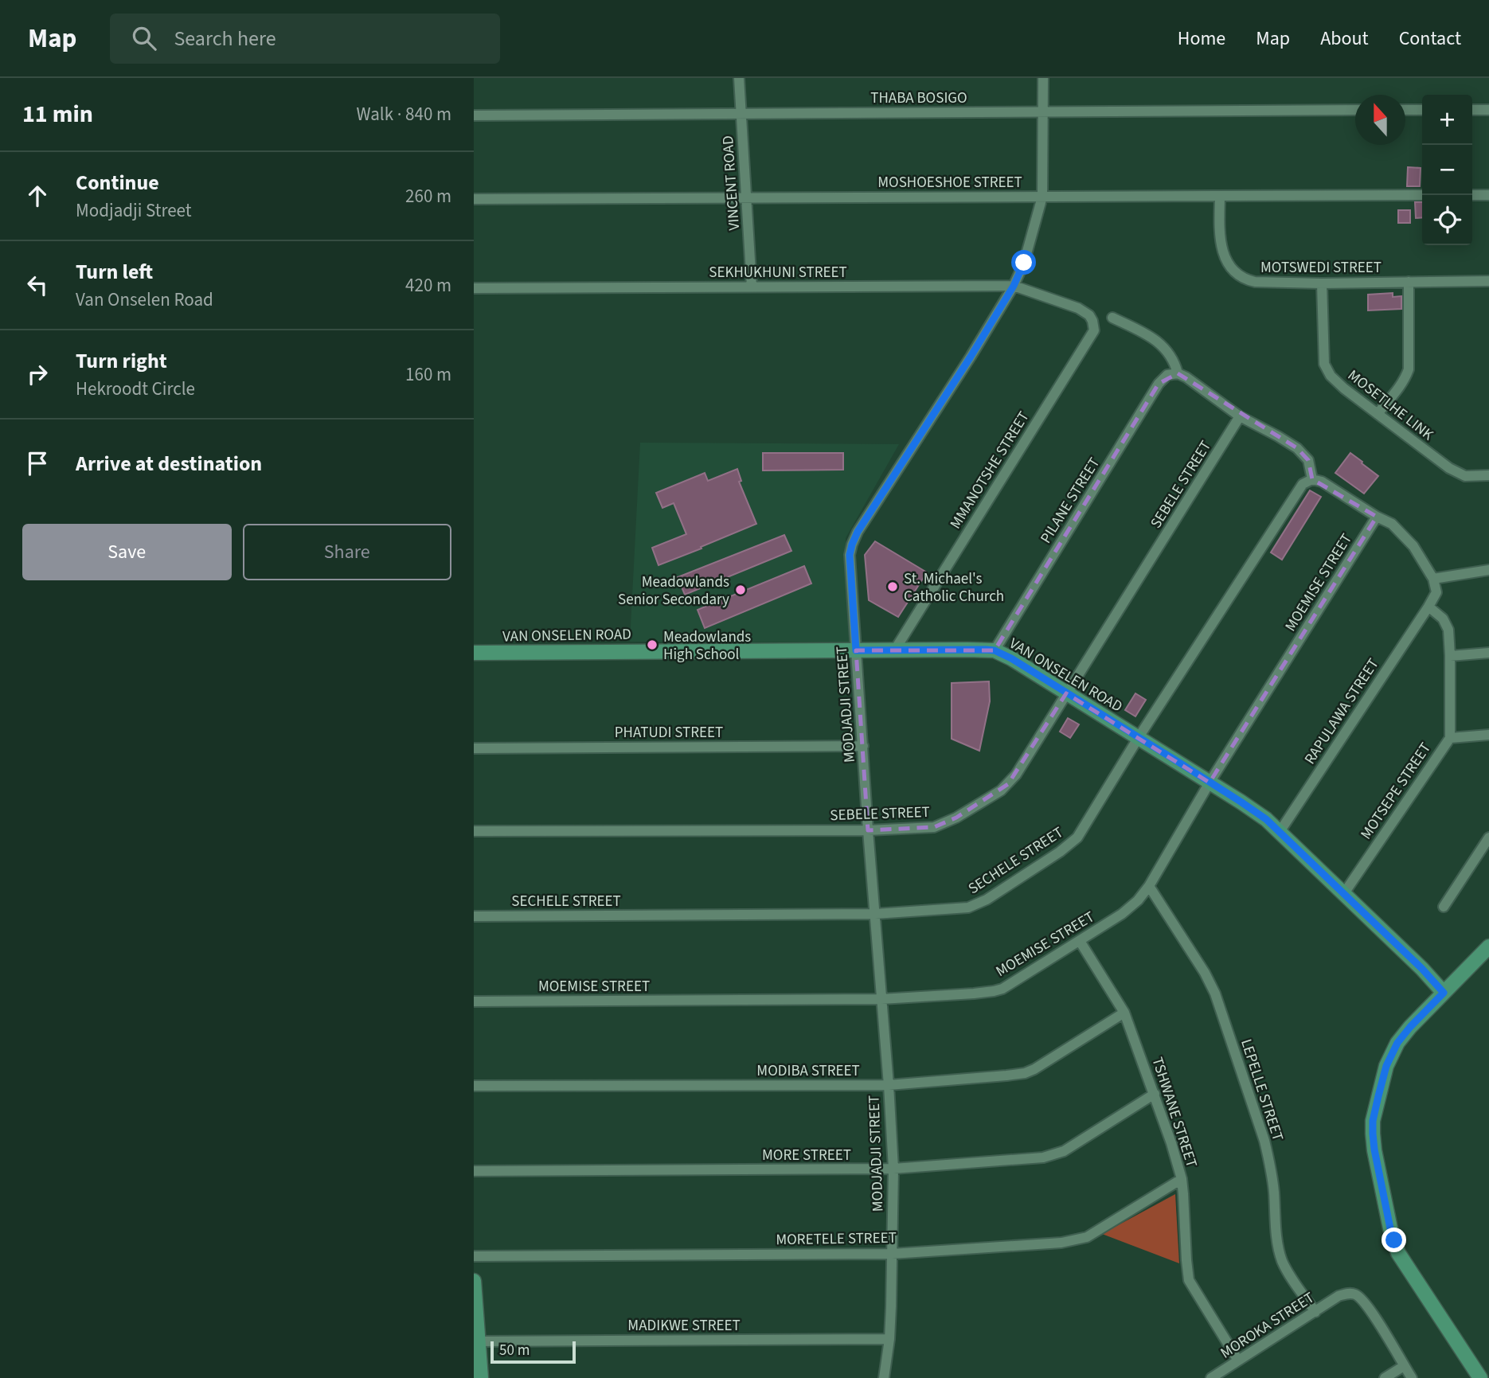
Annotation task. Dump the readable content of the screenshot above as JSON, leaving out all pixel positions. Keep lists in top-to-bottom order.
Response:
{
  "streets": {
    "street": [
      "THABA BOSIGO",
      "MOSHOESHOE STREET",
      "VINCENT ROAD",
      "MOTSWEDI STREET",
      "SEKHUKHUNI STREET",
      "MOSETLHE LINK",
      "MMANOTSHE STREET",
      "SEBELE STREET",
      "PILANE STREET",
      "MOEMISE STREET",
      "VAN ONSELEN ROAD",
      "MODJADJI STREET",
      "RAPULAWA STREET",
      "PHATUDI STREET",
      "MOTSEPE STREET",
      "SECHELE STREET",
      "MODIBA STREET",
      "LEPELLE STREET",
      "TSHWANE STREET",
      "MORE STREET",
      "MORETELE STREET",
      "MADIKWE STREET",
      "MOROKA STREET"
    ]
  },
  "crossings": [
    ["THABA BOSIGO", "VINCENT ROAD"],
    ["THABA BOSIGO", "MODJADJI STREET"],
    ["MOSHOESHOE STREET", "VINCENT ROAD"],
    ["MOSHOESHOE STREET", "MOTSWEDI STREET"],
    ["MOSHOESHOE STREET", "MODJADJI STREET"],
    ["VINCENT ROAD", "SEKHUKHUNI STREET"],
    ["MOTSWEDI STREET", "MOSETLHE LINK"],
    ["SEKHUKHUNI STREET", "MMANOTSHE STREET"],
    ["SEKHUKHUNI STREET", "MODJADJI STREET"],
    ["MMANOTSHE STREET", "VAN ONSELEN ROAD"],
    ["SEBELE STREET", "VAN ONSELEN ROAD"],
    ["SEBELE STREET", "MODJADJI STREET"],
    ["PILANE STREET", "VAN ONSELEN ROAD"],
    ["MOEMISE STREET", "VAN ONSELEN ROAD"],
    ["MOEMISE STREET", "MODJADJI STREET"],
    ["MOEMISE STREET", "LEPELLE STREET"],
    ["MOEMISE STREET", "TSHWANE STREET"],
    ["VAN ONSELEN ROAD", "MODJADJI STREET"],
    ["VAN ONSELEN ROAD", "RAPULAWA STREET"],
    ["VAN ONSELEN ROAD", "MOTSEPE STREET"],
    ["VAN ONSELEN ROAD", "SECHELE STREET"],
    ["MODJADJI STREET", "PHATUDI STREET"],
    ["MODJADJI STREET", "SECHELE STREET"],
    ["MODJADJI STREET", "MODIBA STREET"],
    ["MODJADJI STREET", "MORE STREET"],
    ["MODJADJI STREET", "MORETELE STREET"],
    ["MODJADJI STREET", "MADIKWE STREET"],
    ["MODIBA STREET", "TSHWANE STREET"],
    ["LEPELLE STREET", "MOROKA STREET"],
    ["TSHWANE STREET", "MORE STREET"],
    ["TSHWANE STREET", "MORETELE STREET"],
    ["TSHWANE STREET", "MOROKA STREET"]
  ],
  "places": ["St. Michael's Catholic Church", "Meadowlands Senior Secondary", "Meadowlands High School"],
  "scale_bar": "50 m",
  "north": "top",
  "page": {
    "header": "Map",
    "search": "Search here",
    "nav": [
      "Home",
      "Map",
      "About",
      "Contact"
    ],
    "heading": ["11 min", "Walk · 840 m"],
    "map_buttons": ["+", "−"],
    "list": [
      ["Continue", "Modjadji Street", "260 m"],
      ["Turn left", "Van Onselen Road", "420 m"],
      ["Turn right", "Hekroodt Circle", "160 m"],
      "Arrive at destination"
    ],
    "buttons": ["Save", "Share"],
    "scale": "50 m"
  }
}
